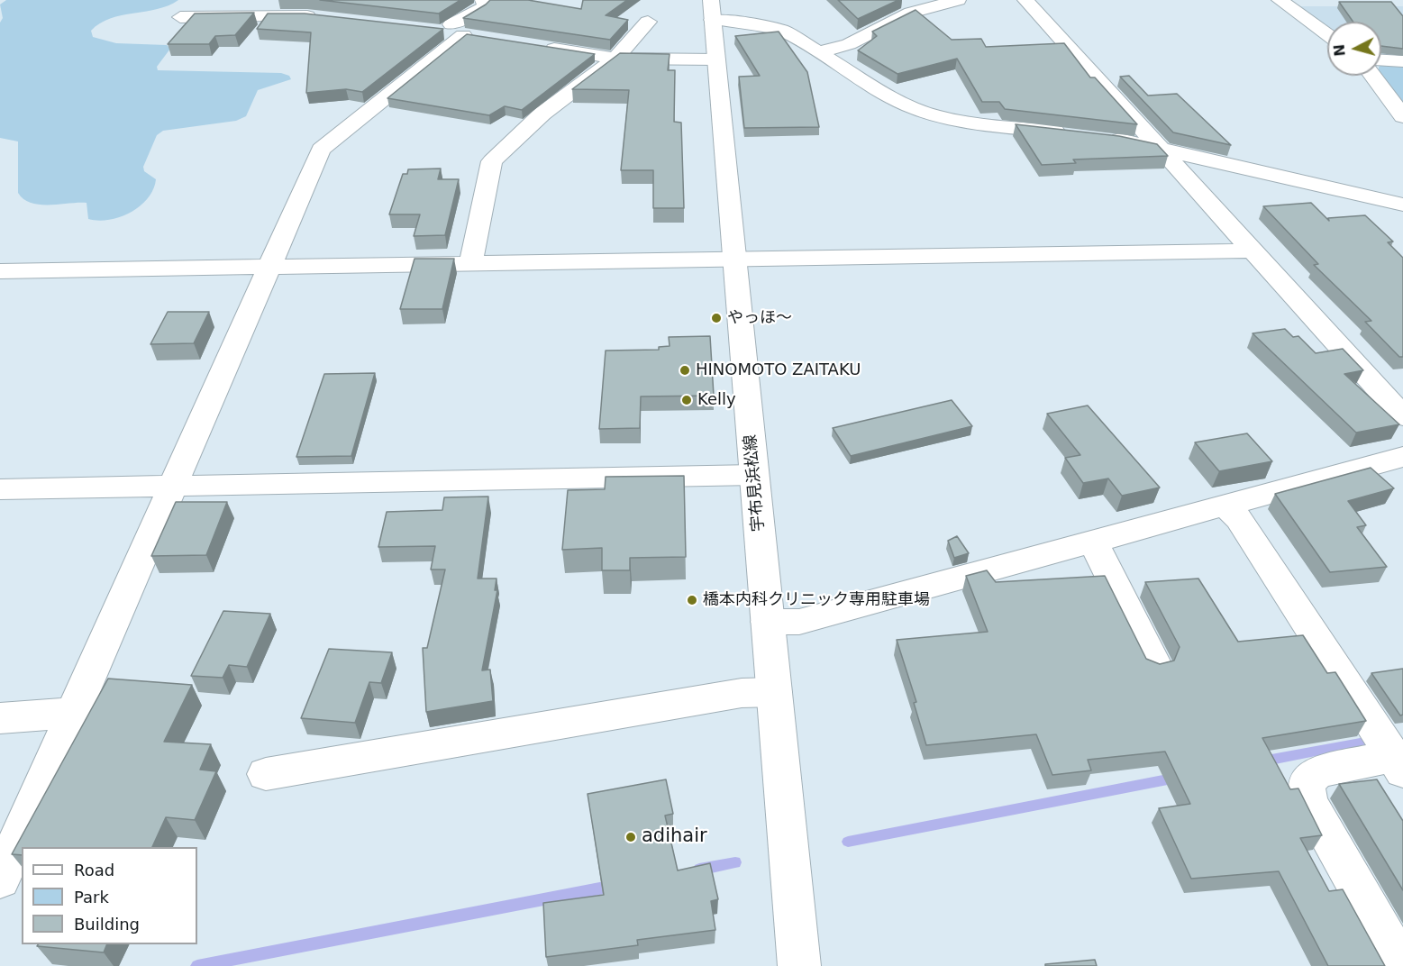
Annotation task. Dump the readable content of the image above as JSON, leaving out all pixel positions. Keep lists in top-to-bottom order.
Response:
{
  "streets": {
    "street": ["宇布見浜松線"]
  },
  "places": [
    "やっほ～",
    "HINOMOTO ZAITAKU",
    "Kelly",
    "橋本内科クリニック専用駐車場",
    "adihair"
  ],
  "legend": ["Road", "Park", "Building"],
  "north": "left"
}
